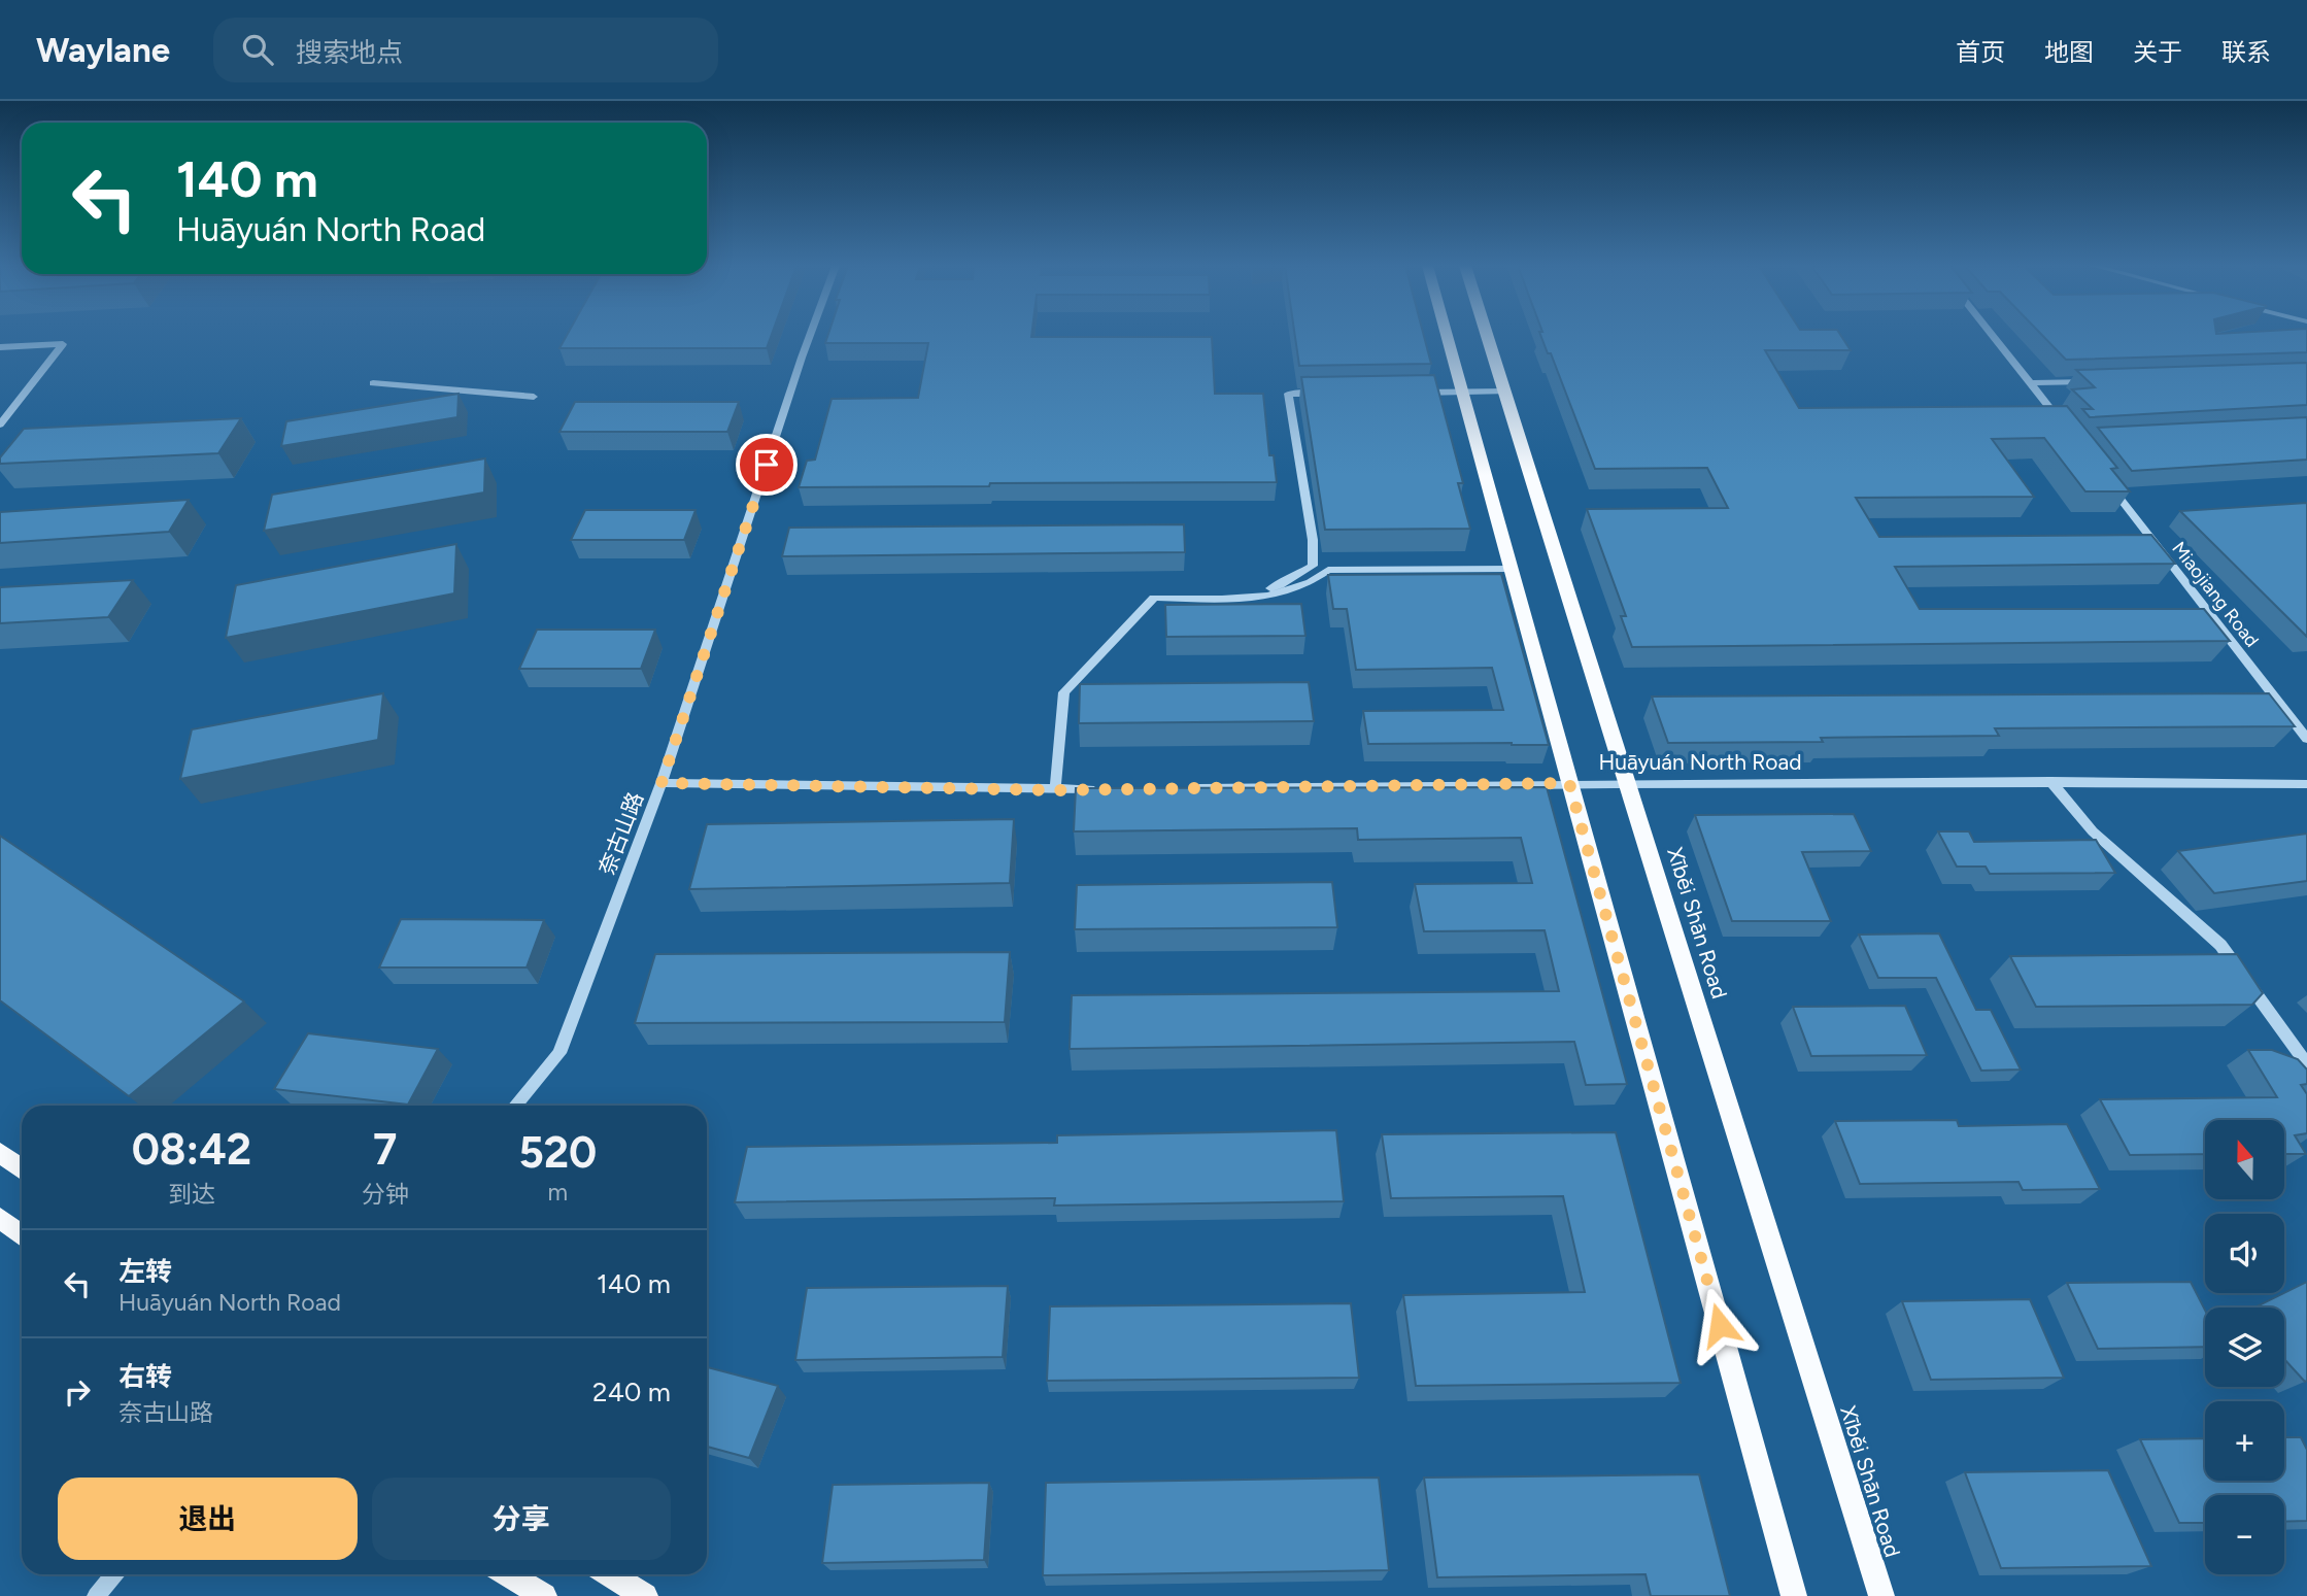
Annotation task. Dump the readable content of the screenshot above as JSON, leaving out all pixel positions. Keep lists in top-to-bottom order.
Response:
{
  "streets": {
    "main road": ["Xīběi Shān Road"],
    "street": ["Miaojiang Road", "Huāyuán North Road", "奈古山路"]
  },
  "crossings": [
    ["Huāyuán North Road", "Xīběi Shān Road"]
  ],
  "north": "top",
  "page": {
    "header": "Waylane",
    "search": "搜索地点",
    "nav": [
      "首页",
      "地图",
      "关于",
      "联系"
    ],
    "turn": ["140 m", "Huāyuán North Road"],
    "eta": [
      "08:42",
      "到达",
      "7",
      "分钟",
      "520",
      "m"
    ],
    "map_buttons": ["+", "−"],
    "list": [
      {
        "name": "左转",
        "note": "Huāyuán North Road",
        "value": "140 m"
      },
      {
        "name": "右转",
        "note": "奈古山路",
        "value": "240 m"
      }
    ],
    "buttons": ["退出", "分享"]
  }
}
